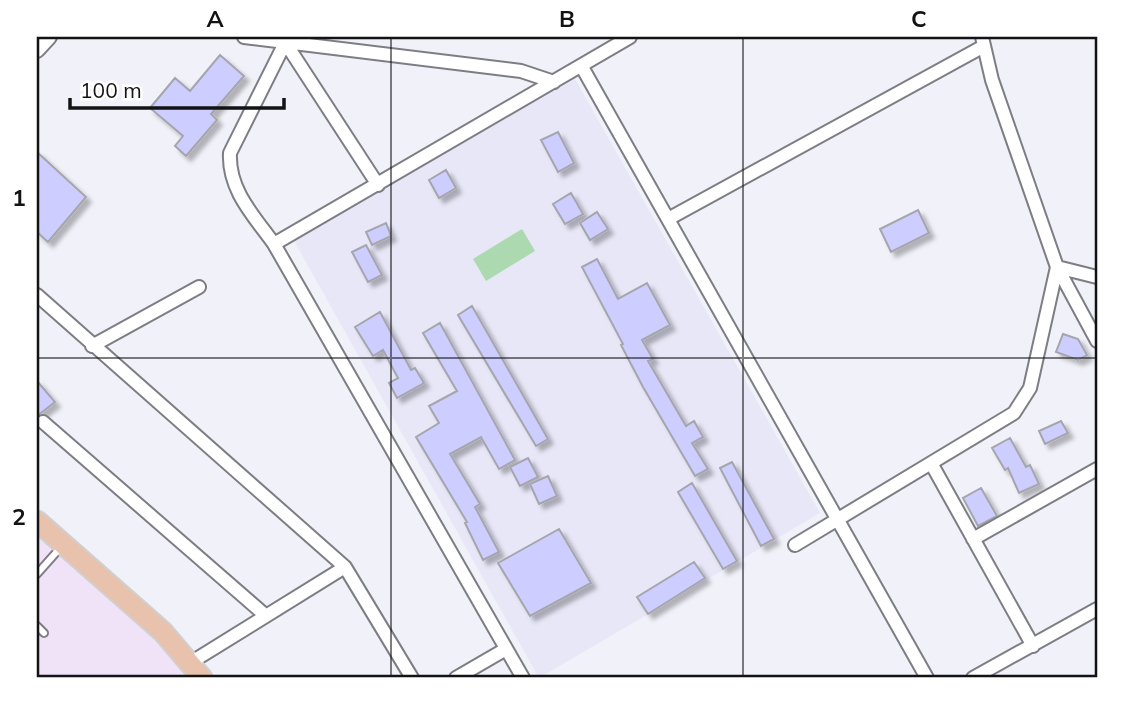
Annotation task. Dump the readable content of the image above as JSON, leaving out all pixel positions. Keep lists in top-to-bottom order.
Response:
{
  "scale_bar": "100 m",
  "grid": {
    "columns": ["A", "B", "C"],
    "rows": ["1", "2"]
  }
}
